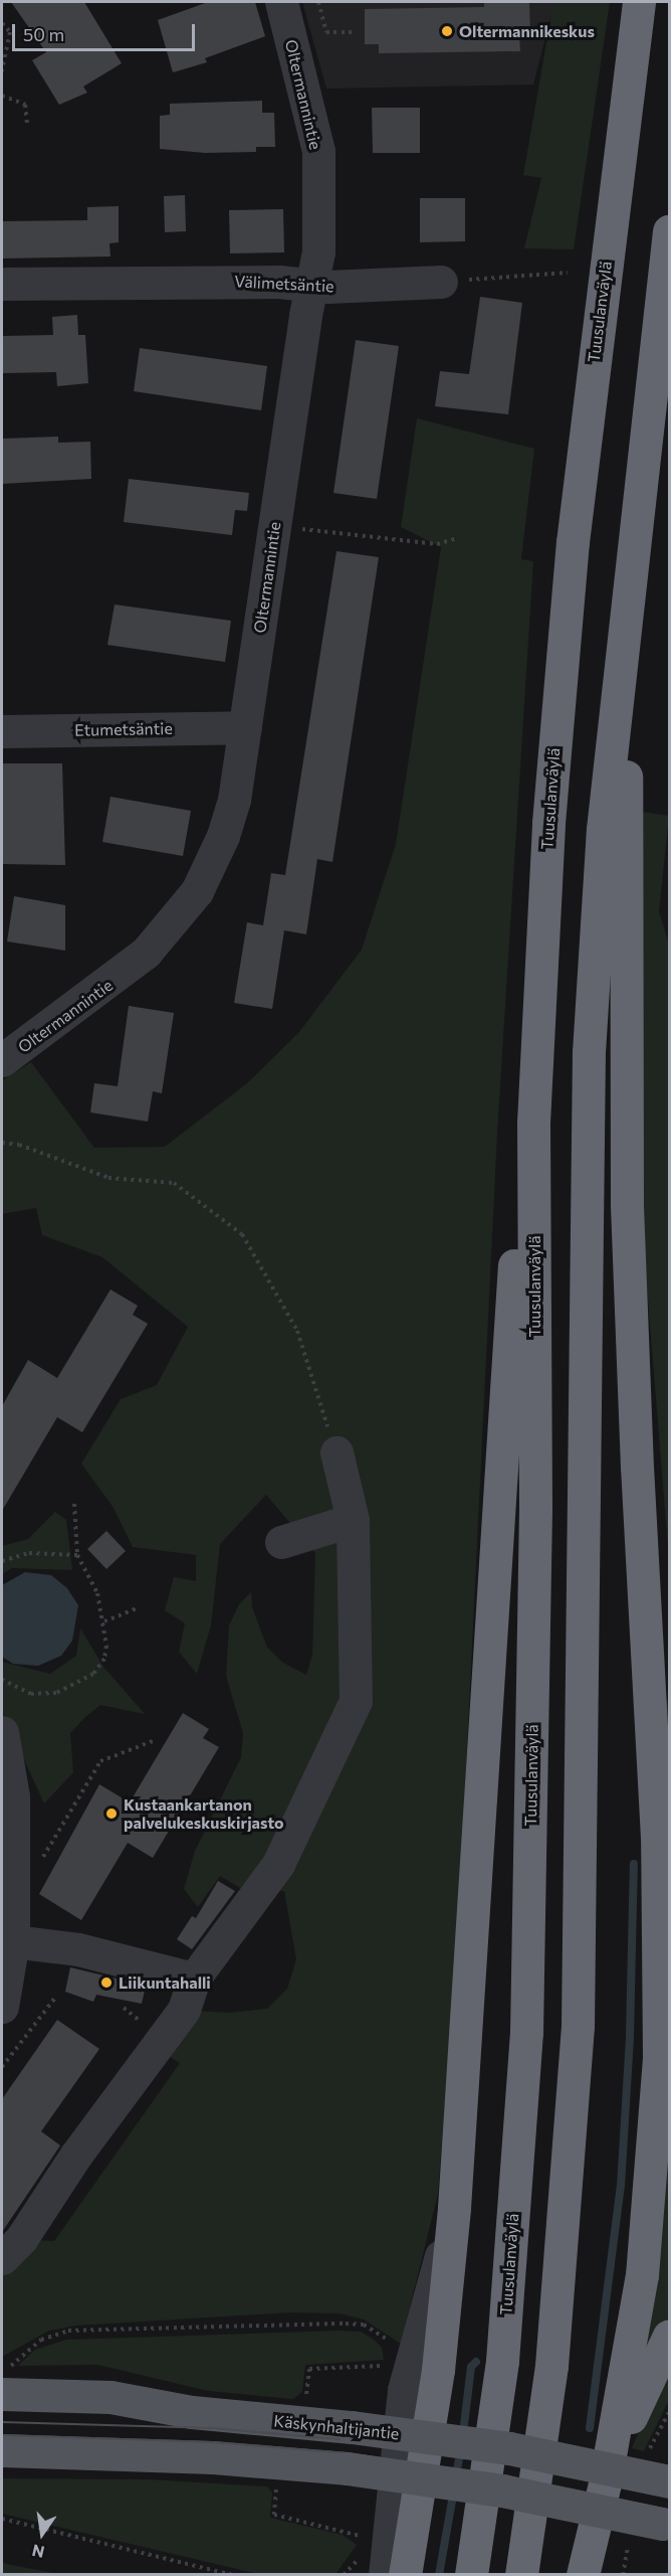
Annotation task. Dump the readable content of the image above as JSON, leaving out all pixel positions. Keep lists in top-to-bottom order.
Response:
{
  "streets": {
    "highway": ["Tuusulanväylä"],
    "main road": ["Käskynhaltijantie"],
    "street": ["Oltermannintie", "Välimetsäntie", "Etumetsäntie"]
  },
  "crossings": [
    ["Oltermannintie", "Välimetsäntie"],
    ["Oltermannintie", "Etumetsäntie"]
  ],
  "places": ["Oltermannikeskus", "Kustaankartanon palvelukeskuskirjasto", "Liikuntahalli"],
  "scale_bar": "50 m",
  "north": "bottom"
}
